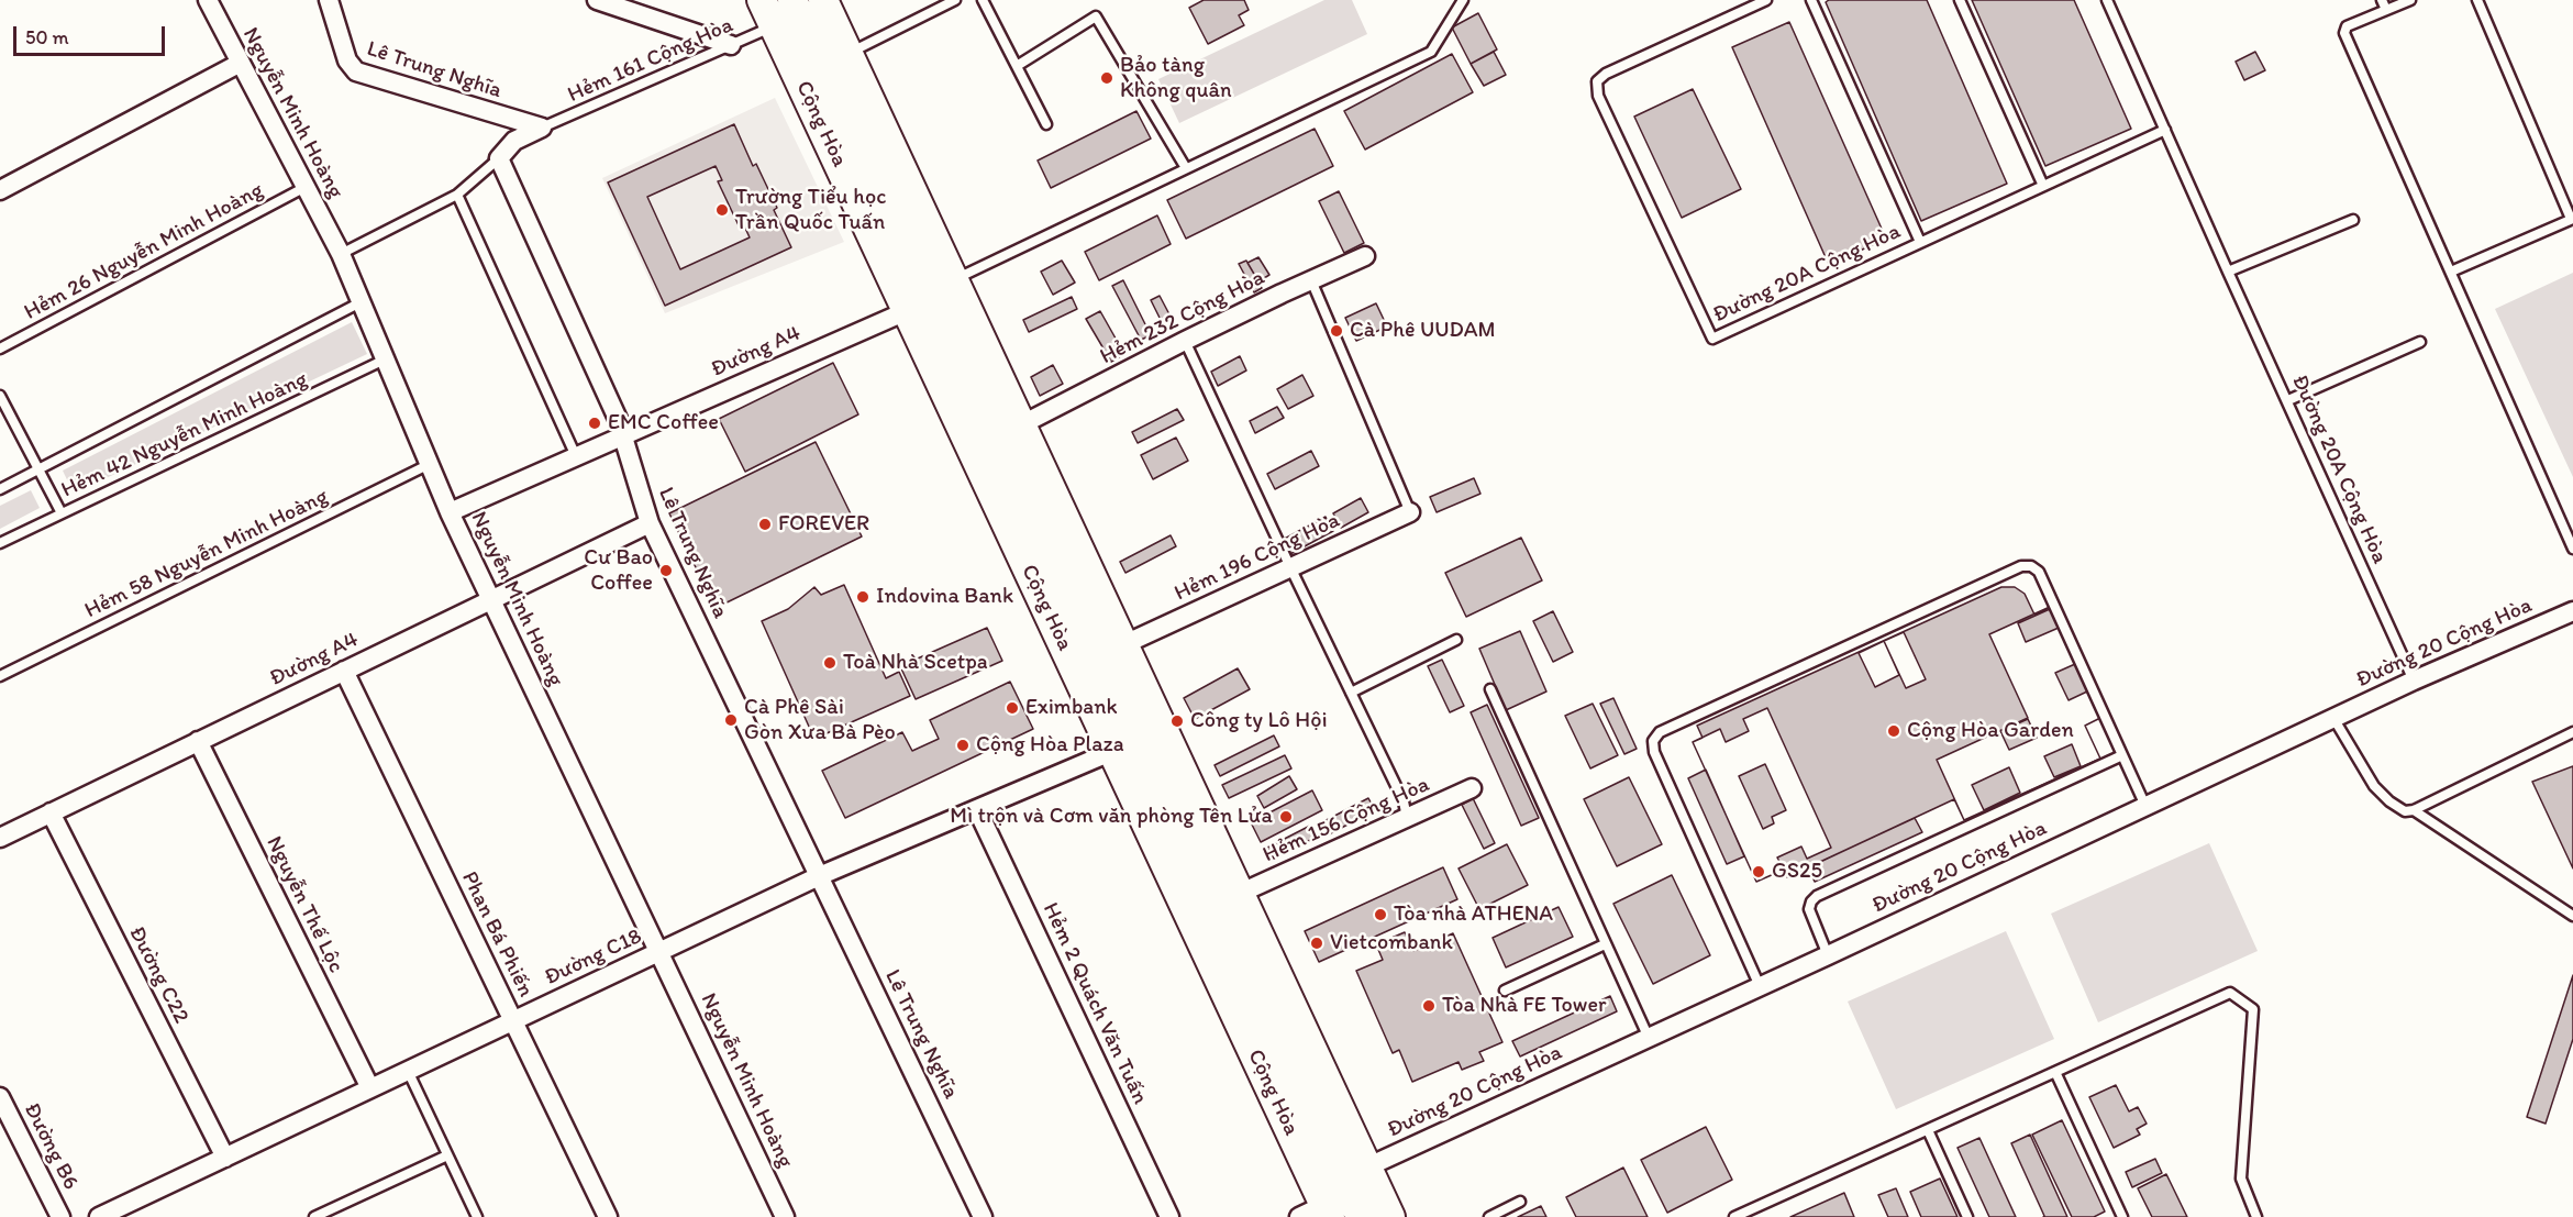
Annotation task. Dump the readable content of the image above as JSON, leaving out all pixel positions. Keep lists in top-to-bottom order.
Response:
{
  "streets": {
    "main road": ["Cộng Hòa"],
    "street": [
      "Lê Trung Nghĩa",
      "Nguyễn Minh Hoàng",
      "Hẻm 232 Cộng Hòa",
      "Đường A4",
      "Hẻm 196 Cộng Hòa",
      "Đường 20 Cộng Hòa",
      "Hẻm 156 Cộng Hòa",
      "Nguyễn Thế Lộc",
      "Phan Bá Phiến",
      "Đường C18",
      "Đường C22",
      "Hẻm 2 Quách Văn Tuấn",
      "Đường B6"
    ],
    "lane": [
      "Hẻm 161 Cộng Hòa",
      "Hẻm 26 Nguyễn Minh Hoàng",
      "Đường 20A Cộng Hòa",
      "Hẻm 42 Nguyễn Minh Hoàng",
      "Hẻm 58 Nguyễn Minh Hoàng"
    ]
  },
  "crossings": [
    ["Hẻm 161 Cộng Hòa", "Lê Trung Nghĩa"],
    ["Hẻm 161 Cộng Hòa", "Cộng Hòa"],
    ["Lê Trung Nghĩa", "Đường A4"],
    ["Lê Trung Nghĩa", "Đường C18"],
    ["Nguyễn Minh Hoàng", "Hẻm 26 Nguyễn Minh Hoàng"],
    ["Nguyễn Minh Hoàng", "Đường A4"],
    ["Nguyễn Minh Hoàng", "Hẻm 42 Nguyễn Minh Hoàng"],
    ["Nguyễn Minh Hoàng", "Hẻm 58 Nguyễn Minh Hoàng"],
    ["Nguyễn Minh Hoàng", "Đường C18"],
    ["Cộng Hòa", "Đường A4"],
    ["Cộng Hòa", "Đường C18"],
    ["Đường 20A Cộng Hòa", "Đường 20 Cộng Hòa"],
    ["Đường A4", "Nguyễn Thế Lộc"],
    ["Đường A4", "Phan Bá Phiến"],
    ["Đường A4", "Đường C22"],
    ["Nguyễn Thế Lộc", "Đường C18"],
    ["Phan Bá Phiến", "Đường C18"],
    ["Đường C18", "Đường C22"],
    ["Đường C18", "Hẻm 2 Quách Văn Tuấn"]
  ],
  "places": [
    "Bảo tàng Không quân",
    "Trường Tiểu học Trần Quốc Tuấn",
    "Cà Phê UUDAM",
    "EMC Coffee",
    "FOREVER",
    "Cư Bao Coffee",
    "Indovina Bank",
    "Toà Nhà Scetpa",
    "Eximbank",
    "Cà Phê Sài Gòn Xưa Bà Pèo",
    "Công ty Lô Hội",
    "Cộng Hòa Garden",
    "Cộng Hòa Plaza",
    "Mì trộn và Cơm văn phòng Tên Lửa",
    "GS25",
    "Tòa nhà ATHENA",
    "Vietcombank",
    "Tòa Nhà FE Tower"
  ],
  "scale_bar": "50 m"
}
